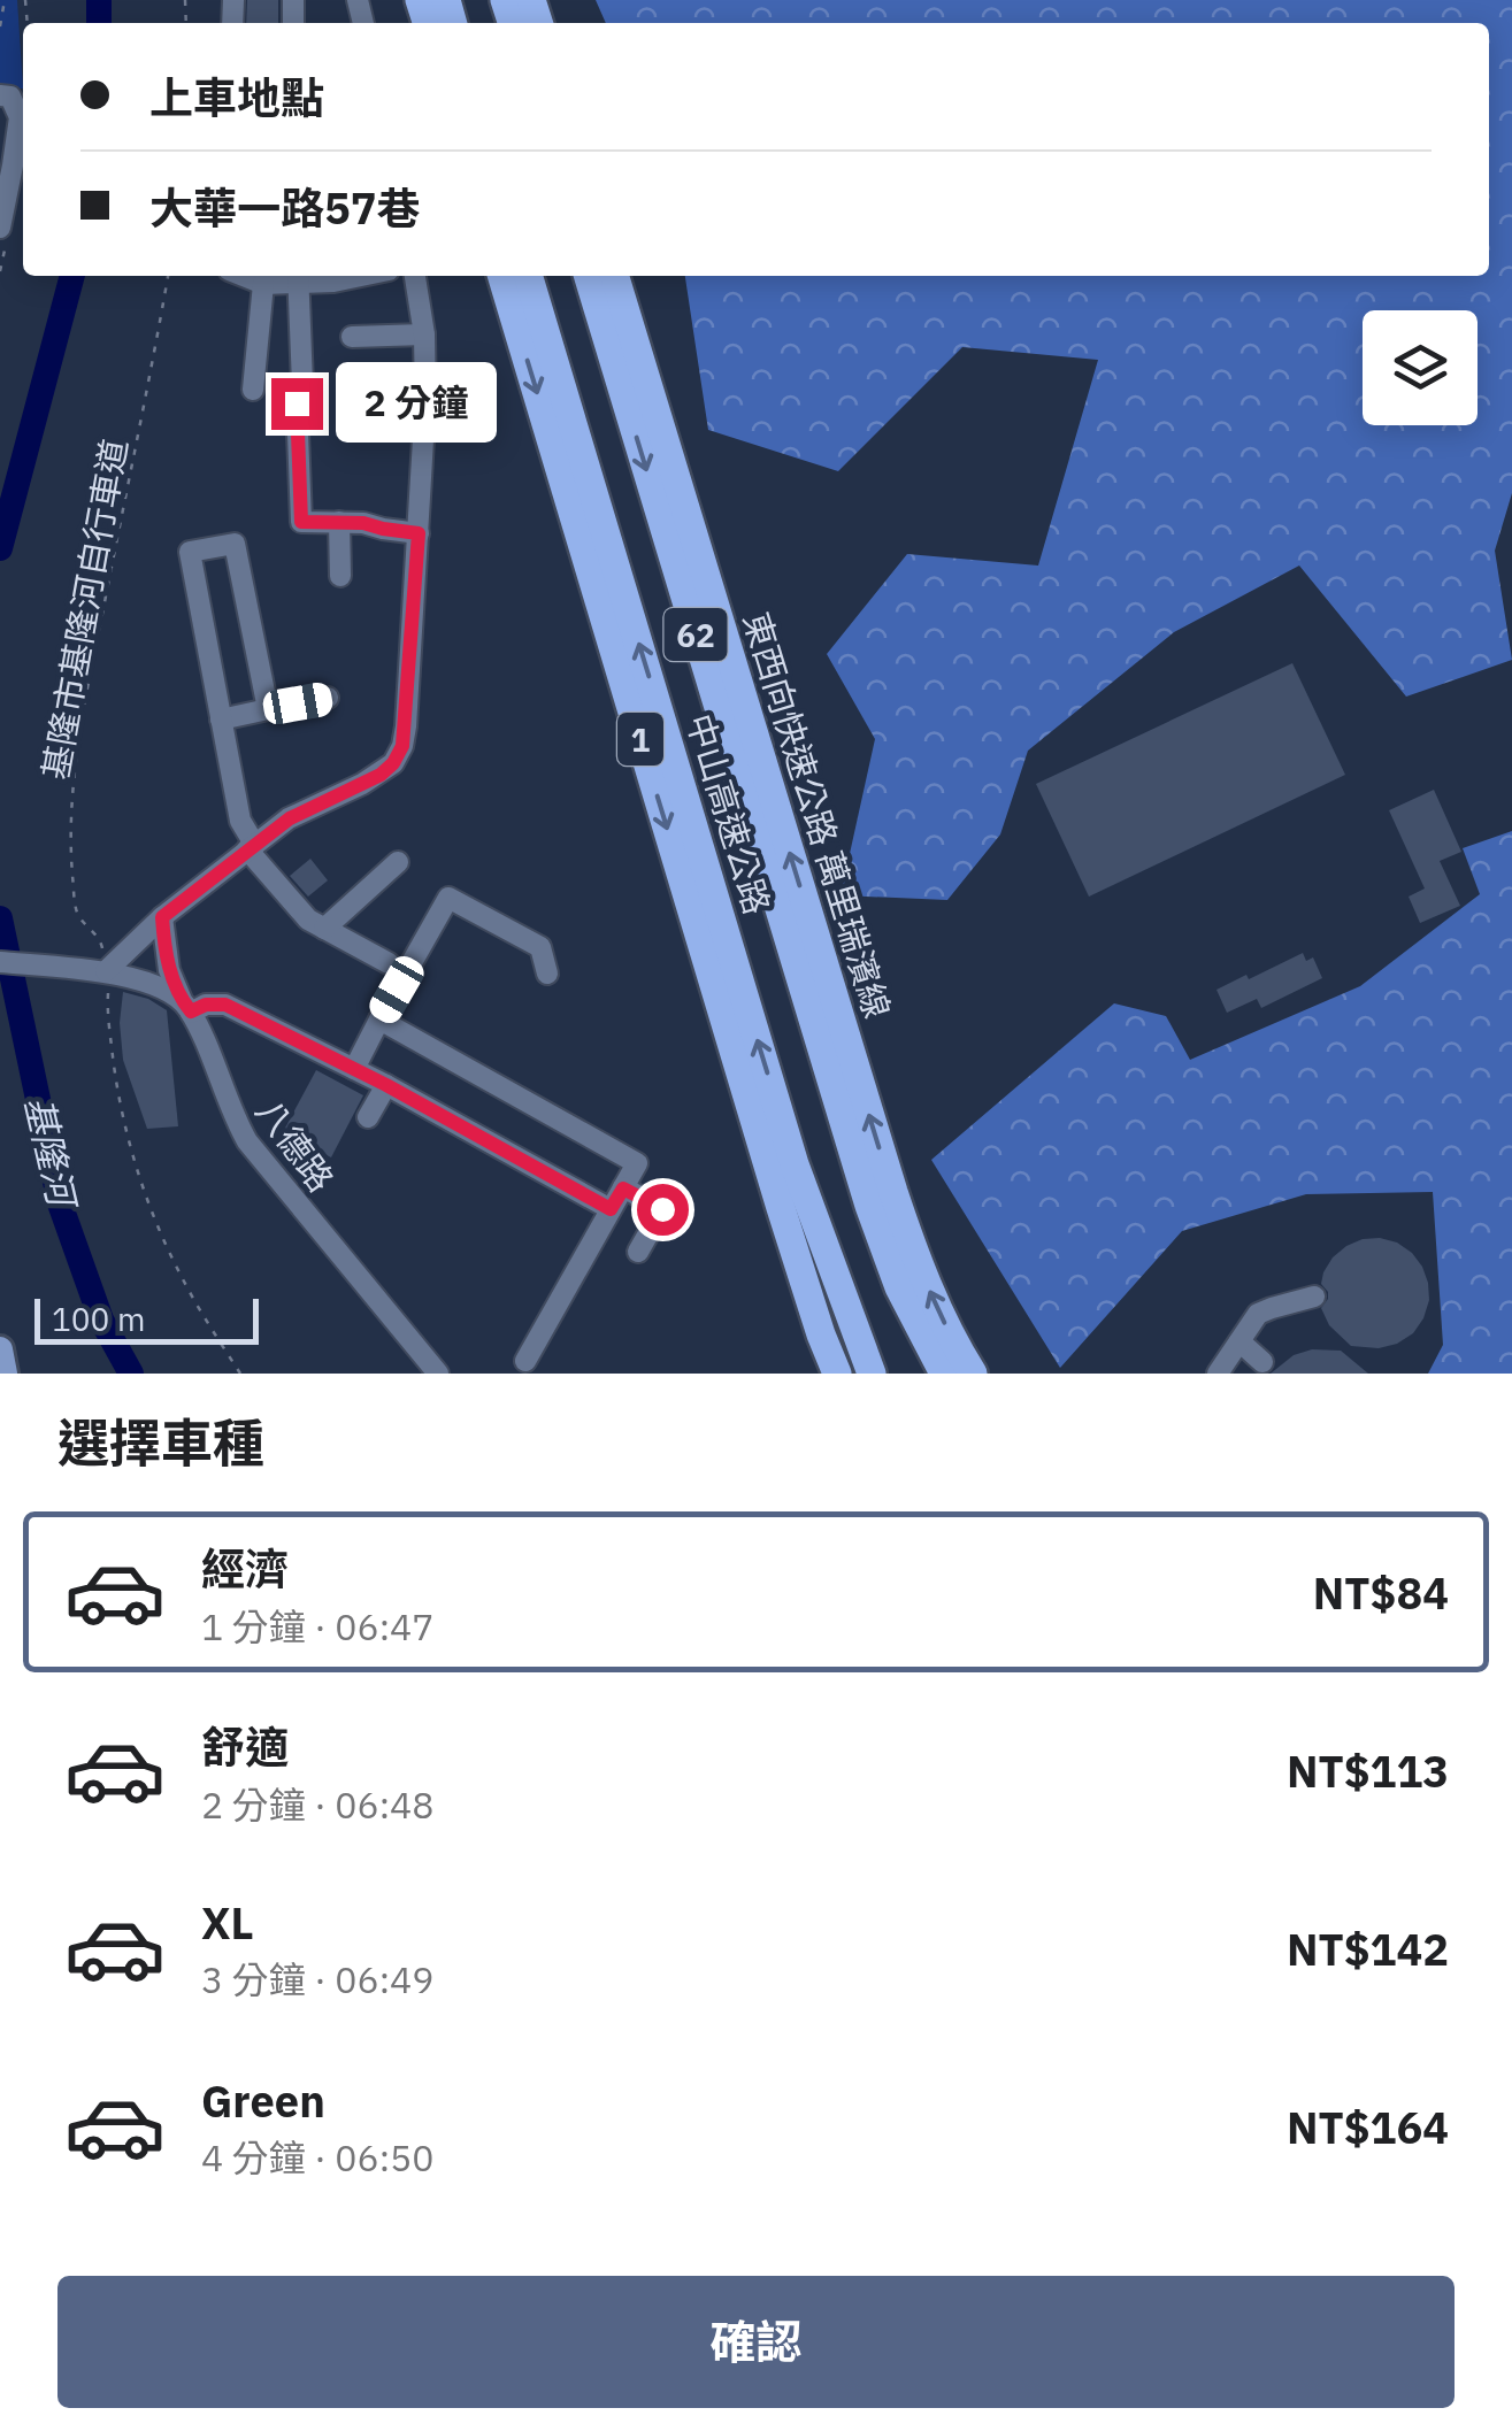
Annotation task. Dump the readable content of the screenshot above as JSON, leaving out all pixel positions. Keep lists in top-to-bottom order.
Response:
{
  "streets": {
    "highway": [
      "62",
      "1",
      "中山高速公路",
      "東西向快速公路 萬里瑞濱線"
    ],
    "street": ["八德路"],
    "path": ["基隆市基隆河自行車道"]
  },
  "water": ["基隆河"],
  "scale_bar": "100 m",
  "page": {
    "banner": ["上車地點", "大華一路57巷"],
    "bubble": "2 分鐘",
    "scale": "100 m",
    "heading": "選擇車種",
    "list": [
      {
        "name": "經濟",
        "note": "1 分鐘 · 06:47",
        "value": "NT$84"
      },
      {
        "name": "舒適",
        "note": "2 分鐘 · 06:48",
        "value": "NT$113"
      },
      {
        "name": "XL",
        "note": "3 分鐘 · 06:49",
        "value": "NT$142"
      },
      {
        "name": "Green",
        "note": "4 分鐘 · 06:50",
        "value": "NT$164"
      }
    ],
    "buttons": "確認"
  }
}
